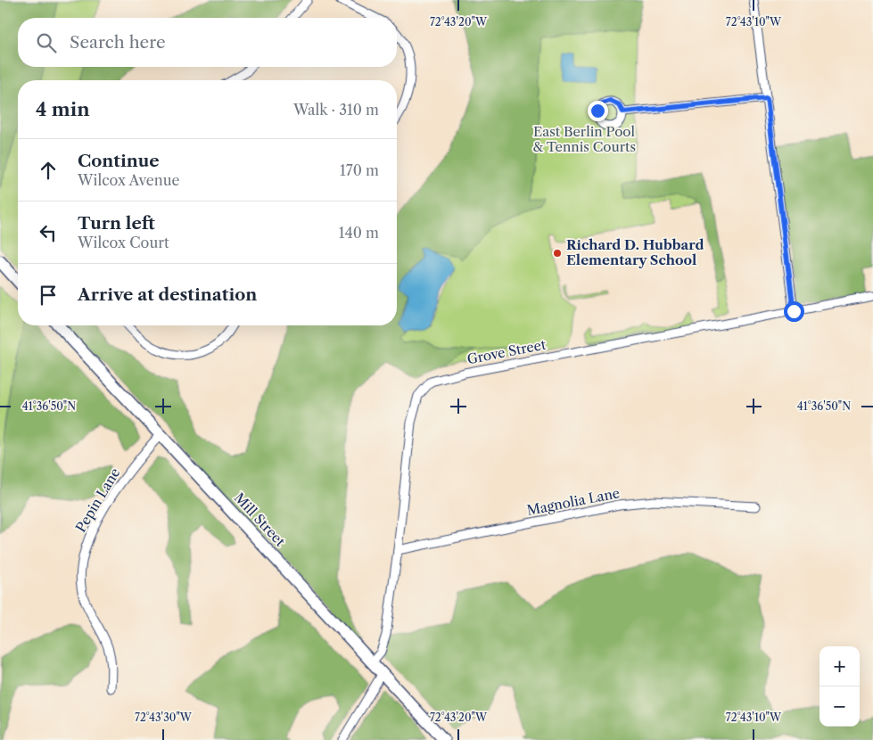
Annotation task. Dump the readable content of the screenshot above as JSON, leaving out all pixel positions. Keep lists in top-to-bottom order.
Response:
{
  "streets": {
    "main road": ["Mill Street"],
    "street": ["Grove Street", "Pepin Lane", "Magnolia Lane"]
  },
  "crossings": [
    ["Grove Street", "Magnolia Lane"],
    ["Grove Street", "Mill Street"],
    ["Pepin Lane", "Mill Street"]
  ],
  "parks": ["East Berlin Pool & Tennis Courts"],
  "places": ["Richard D. Hubbard Elementary School"],
  "page": {
    "search": "Search here",
    "heading": ["4 min", "Walk · 310 m"],
    "list": [
      ["Continue", "Wilcox Avenue", "170 m"],
      ["Turn left", "Wilcox Court", "140 m"],
      "Arrive at destination"
    ],
    "map_buttons": ["+", "−"]
  },
  "coordinates": [
    "72°43'20\"W",
    "72°43'10\"W",
    "41°36'50\"N",
    "72°43'30\"W"
  ]
}
